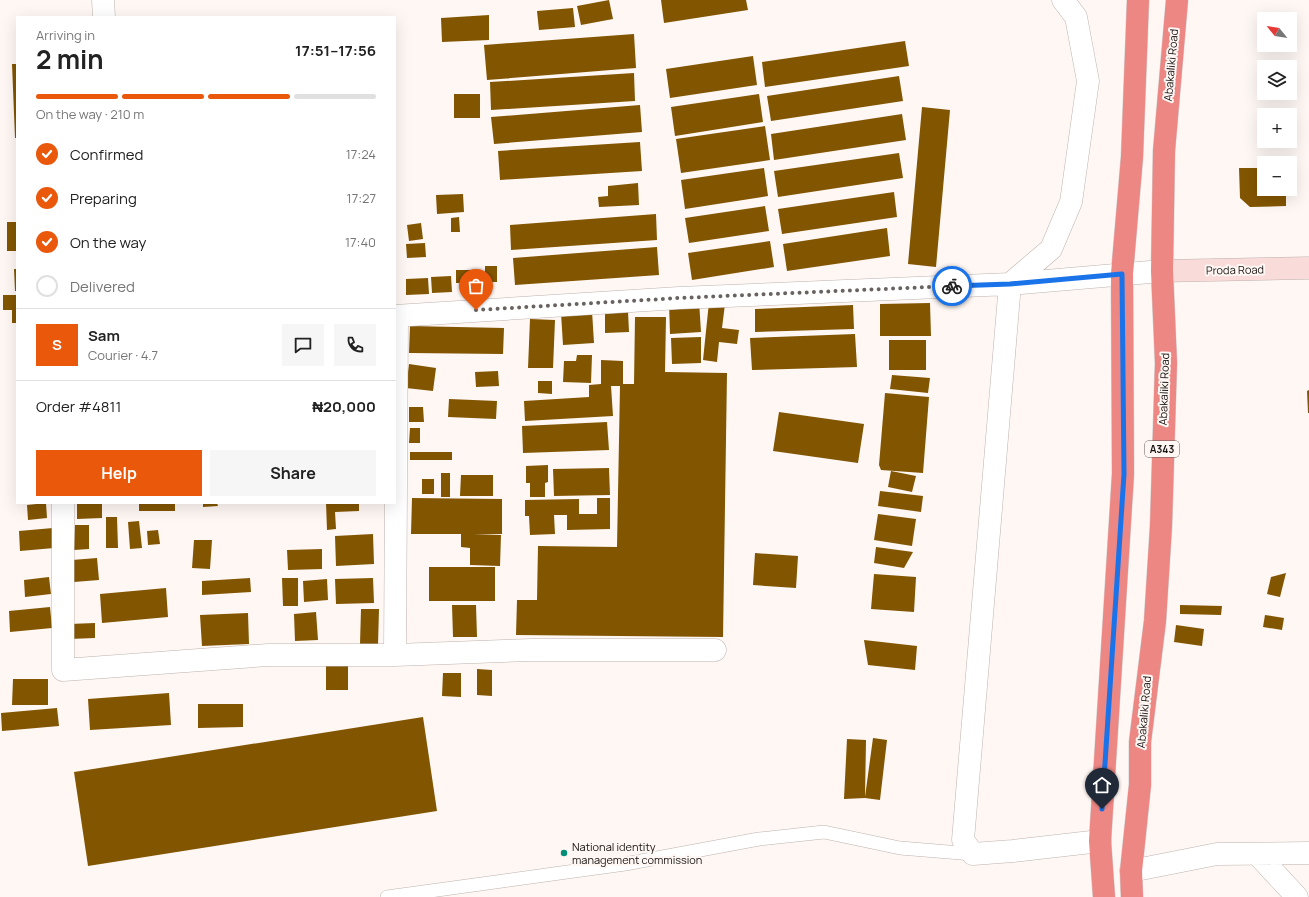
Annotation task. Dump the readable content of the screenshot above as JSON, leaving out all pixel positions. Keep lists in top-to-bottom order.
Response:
{
  "streets": {
    "highway": ["Abakaliki Road", "A343"],
    "main road": ["Proda Road"]
  },
  "crossings": [
    ["Abakaliki Road", "Proda Road"]
  ],
  "places": ["National identity management commission"],
  "north": "top left",
  "page": {
    "map_buttons": ["+", "−"],
    "heading": ["2 min", "Arriving in", "17:51–17:56"],
    "panel": [
      "Sam",
      "Courier · 4.7",
      "Order #4811",
      "₦20,000"
    ],
    "bar": "On the way · 210 m",
    "list": [
      ["Confirmed", "17:24"],
      ["Preparing", "17:27"],
      ["On the way", "17:40"],
      "Delivered"
    ],
    "round": "S",
    "buttons": ["Help", "Share"]
  }
}
